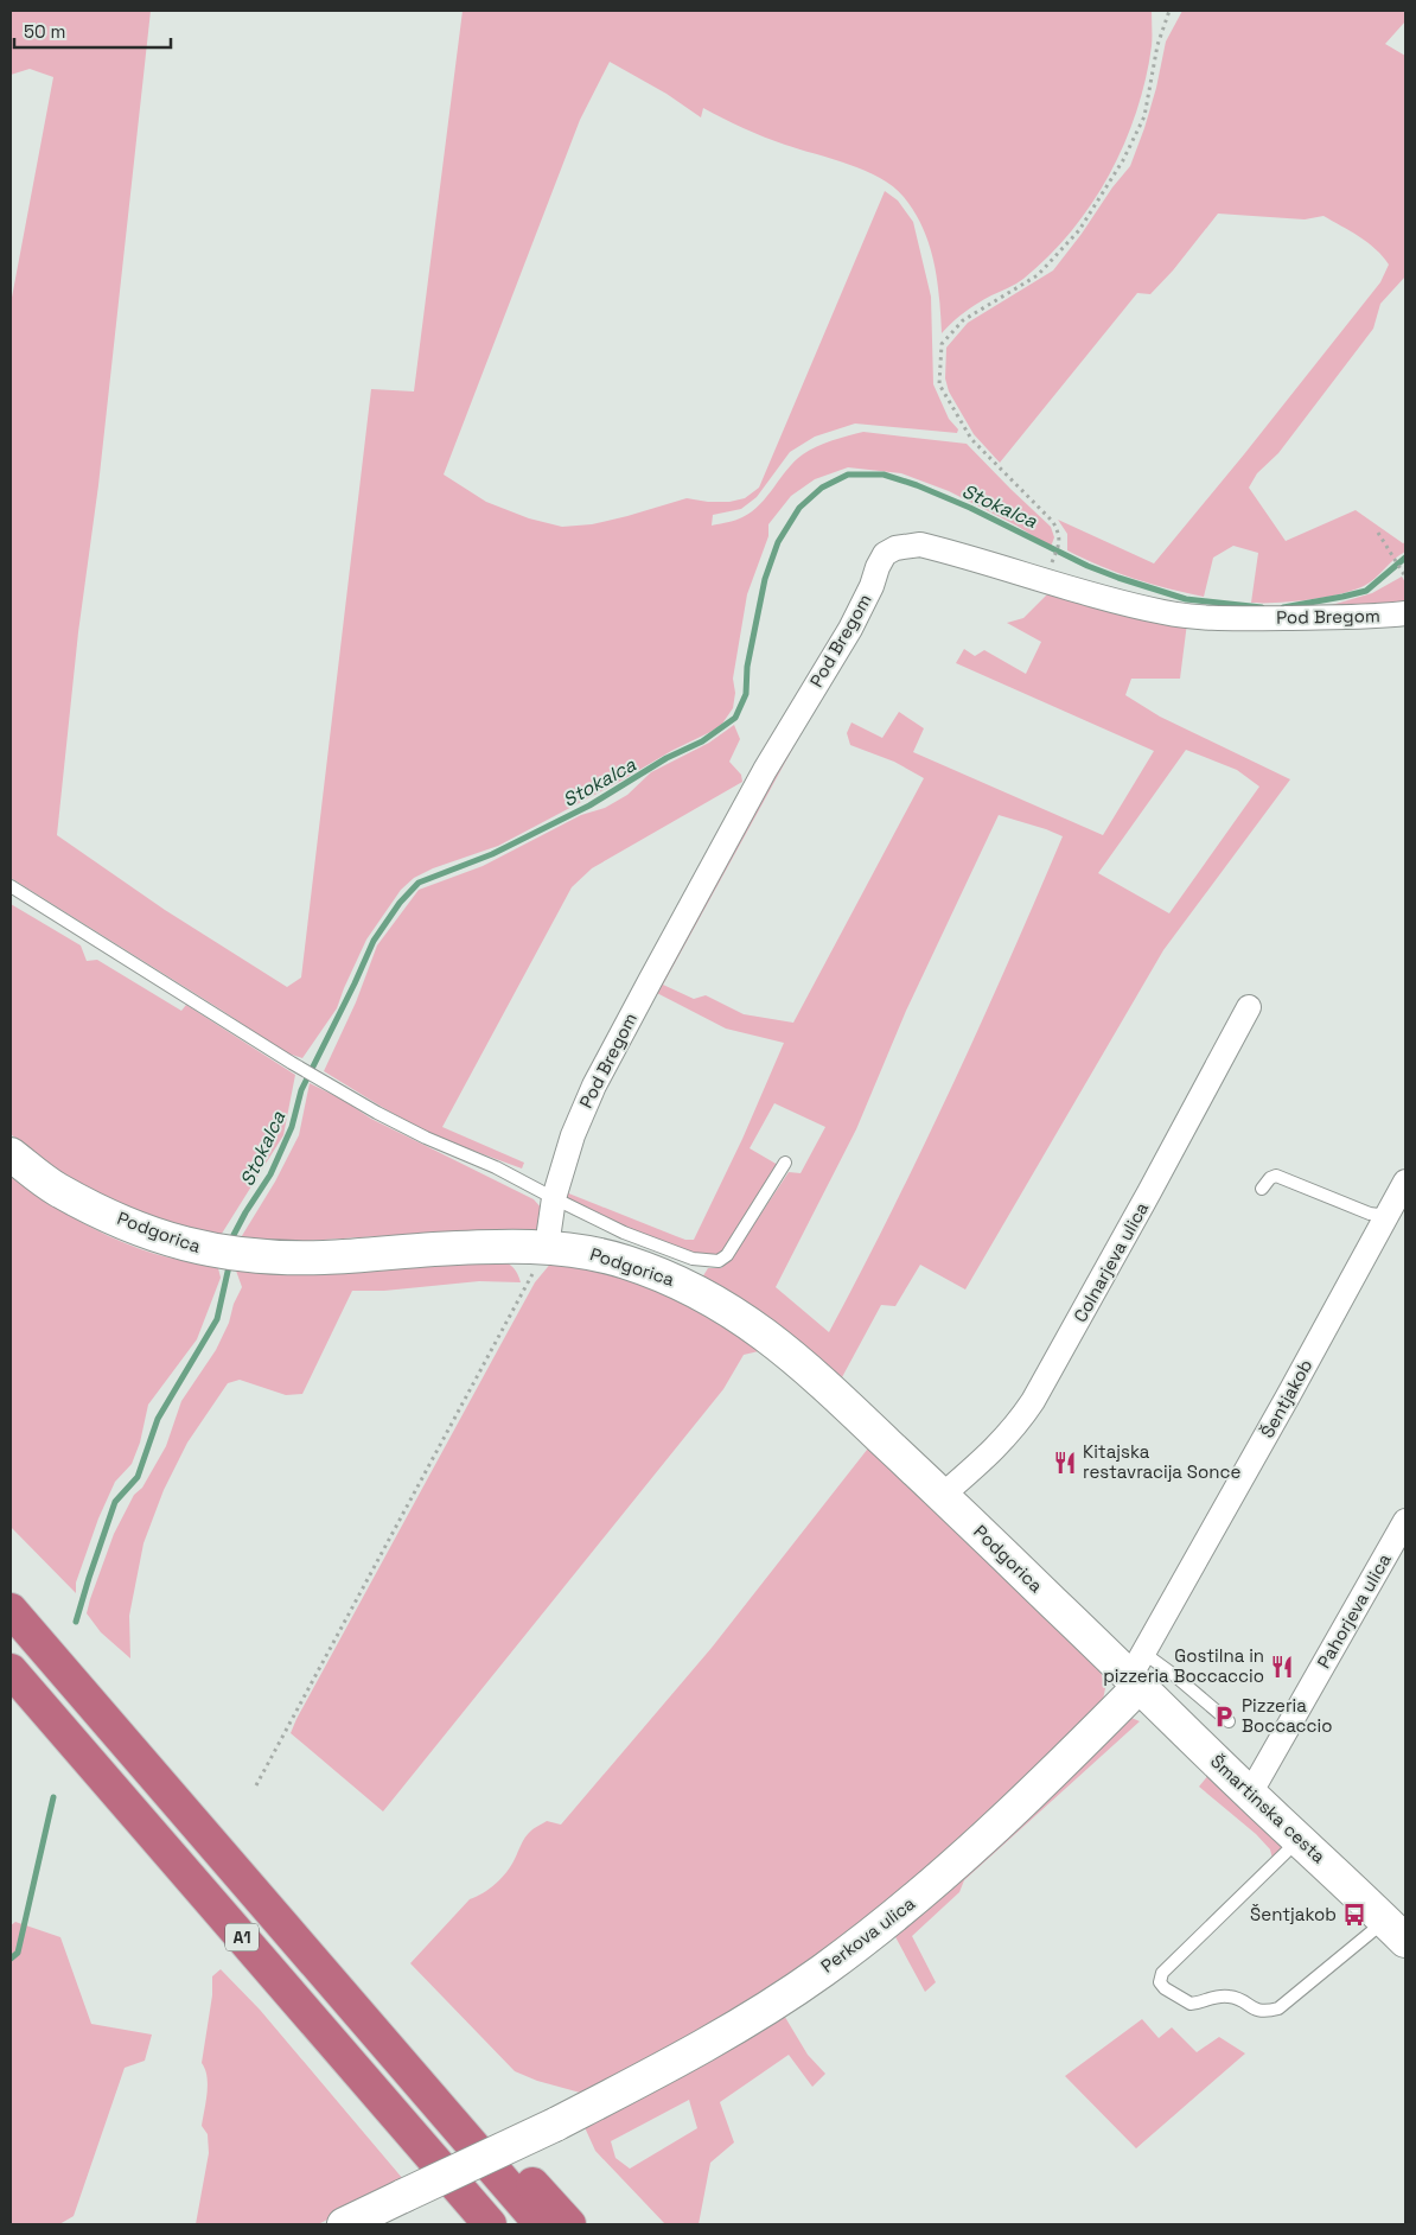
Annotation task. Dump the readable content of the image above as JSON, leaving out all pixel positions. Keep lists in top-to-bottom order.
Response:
{
  "streets": {
    "highway": ["A1"],
    "main road": ["Podgorica", "Šmartinska cesta", "Perkova ulica"],
    "street": [
      "Pod Bregom",
      "Colnarjeva ulica",
      "Šentjakob",
      "Pahorjeva ulica"
    ]
  },
  "crossings": [
    ["Podgorica", "Colnarjeva ulica"],
    ["Podgorica", "Šentjakob"],
    ["Podgorica", "Šmartinska cesta"],
    ["Podgorica", "Perkova ulica"],
    ["Šentjakob", "Šmartinska cesta"],
    ["Šentjakob", "Perkova ulica"],
    ["Pahorjeva ulica", "Šmartinska cesta"],
    ["Šmartinska cesta", "Perkova ulica"]
  ],
  "water": ["Stokalca"],
  "places": {
    "restaurant": ["Kitajska restavracija Sonce", "Gostilna in pizzeria Boccaccio"],
    "parking": ["Pizzeria Boccaccio"],
    "bus stop": ["Šentjakob"]
  },
  "scale_bar": "50 m"
}
